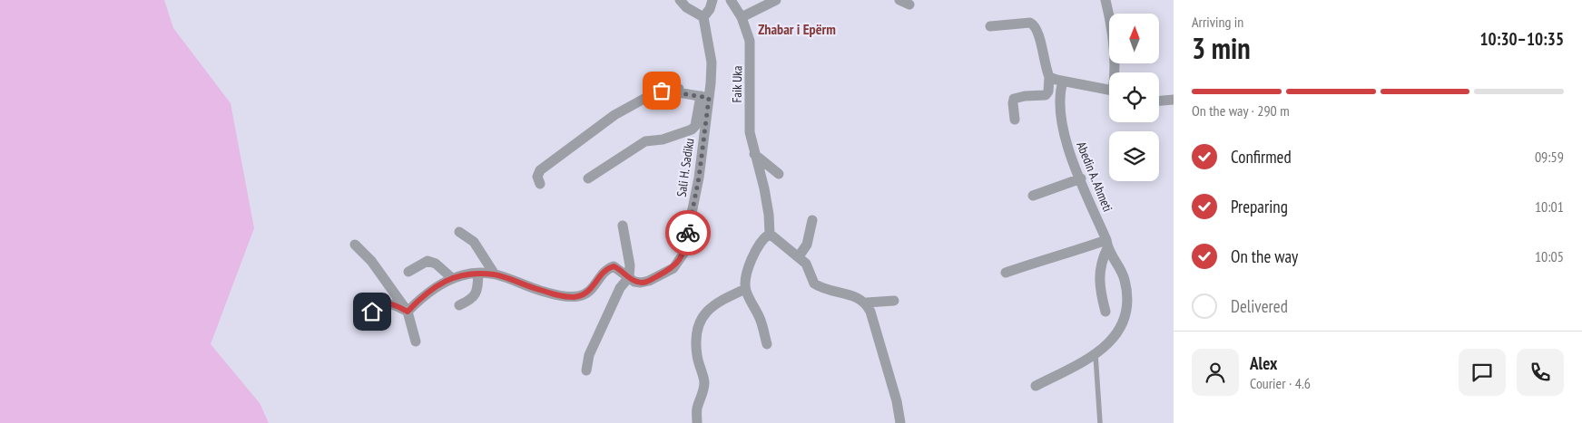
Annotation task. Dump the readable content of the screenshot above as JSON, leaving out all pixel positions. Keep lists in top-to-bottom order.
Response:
{
  "streets": {
    "street": ["Faik Uka", "Sali H. Sadiku", "Abedin A. Ahmeti"]
  },
  "districts": ["Zhabar i Epërm"],
  "north": "top",
  "page": {
    "heading": ["3 min", "Arriving in", "10:30–10:35"],
    "panel": ["Alex", "Courier · 4.6"],
    "bar": "On the way · 290 m",
    "list": [
      ["Confirmed", "09:59"],
      ["Preparing", "10:01"],
      ["On the way", "10:05"],
      "Delivered"
    ]
  }
}
